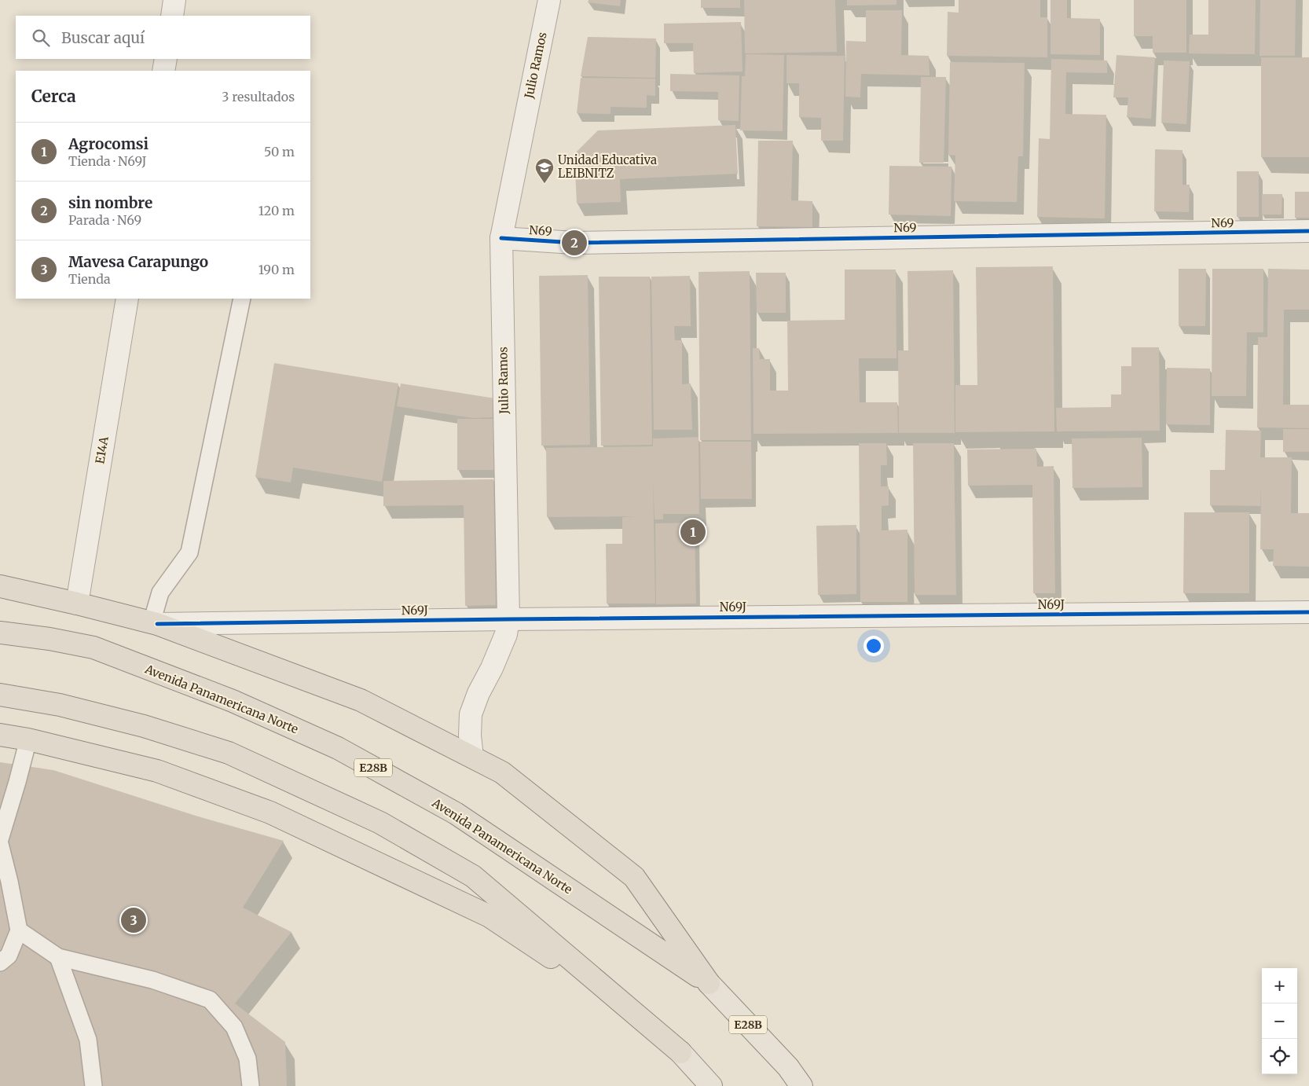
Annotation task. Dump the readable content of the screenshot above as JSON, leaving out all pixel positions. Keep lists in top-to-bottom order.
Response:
{
  "streets": {
    "highway": ["Avenida Panamericana Norte", "E28B"],
    "street": [
      "Julio Ramos",
      "N69",
      "E14A",
      "N69J"
    ]
  },
  "crossings": [
    ["Julio Ramos", "N69"],
    ["Julio Ramos", "N69J"]
  ],
  "places": {
    "school or university": ["Unidad Educativa LEIBNITZ"]
  },
  "page": {
    "search": "Buscar aquí",
    "heading": ["Cerca", "3 resultados"],
    "list": [
      {
        "mark": "1",
        "name": "Agrocomsi",
        "note": "Tienda · N69J",
        "value": "50 m"
      },
      {
        "mark": "2",
        "name": "sin nombre",
        "note": "Parada · N69",
        "value": "120 m"
      },
      {
        "mark": "3",
        "name": "Mavesa Carapungo",
        "note": "Tienda",
        "value": "190 m"
      }
    ],
    "pins": ["2", "1", "3"],
    "map_buttons": ["+", "−"]
  }
}
